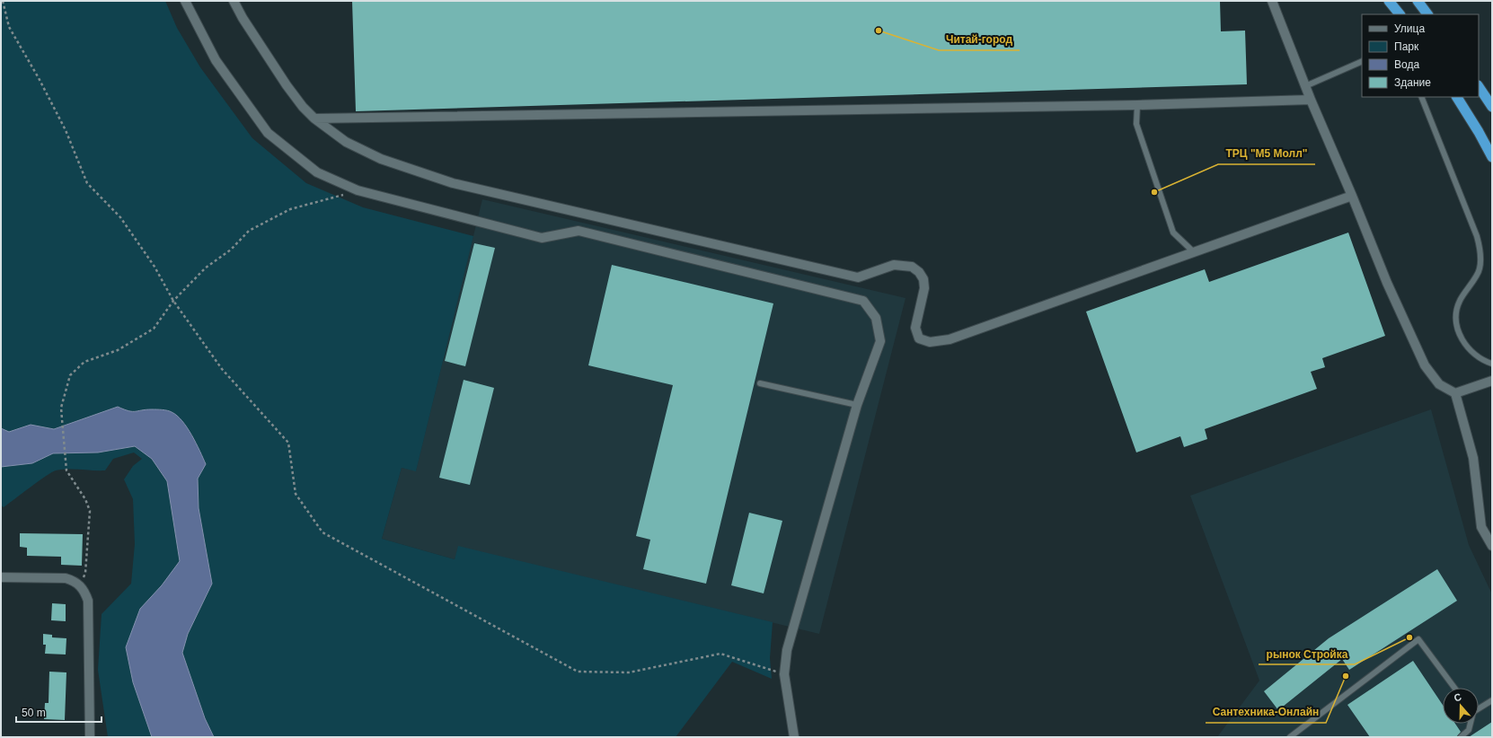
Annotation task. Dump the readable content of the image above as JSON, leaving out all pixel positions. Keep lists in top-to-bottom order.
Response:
{
  "places": [
    "Читай-город",
    "ТРЦ \"М5 Молл\"",
    "рынок Стройка",
    "Сантехника-Онлайн"
  ],
  "legend": [
    "Улица",
    "Парк",
    "Вода",
    "Здание"
  ],
  "scale_bar": "50 m",
  "north": "top"
}
